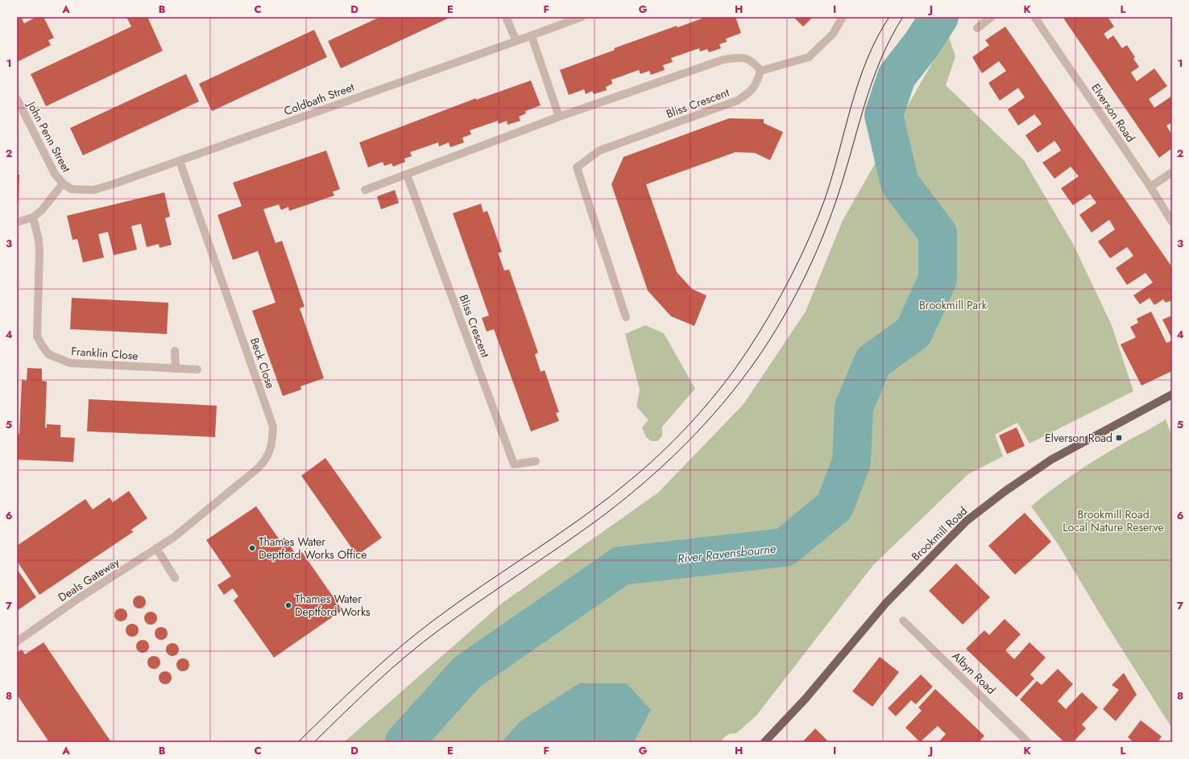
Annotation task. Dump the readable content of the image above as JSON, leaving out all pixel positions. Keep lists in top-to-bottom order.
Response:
{
  "streets": {
    "main road": ["Brookmill Road"],
    "street": [
      "Coldbath Street",
      "Bliss Crescent",
      "Elverson Road",
      "John Penn Street",
      "Franklin Close",
      "Beck Close",
      "Deals Gateway",
      "Albyn Road"
    ]
  },
  "crossings": [
    ["Coldbath Street", "John Penn Street"],
    ["Coldbath Street", "Beck Close"],
    ["Beck Close", "Deals Gateway"]
  ],
  "water": ["River Ravensbourne"],
  "parks": ["Brookmill Park", "Brookmill Road Local Nature Reserve"],
  "places": {
    "transit": ["Elverson Road"],
    "other": ["Thames Water Deptford Works Office", "Thames Water Deptford Works"]
  },
  "grid": {
    "columns": [
      "A",
      "B",
      "C",
      "D",
      "E",
      "F",
      "G",
      "H",
      "I",
      "J",
      "K",
      "L"
    ],
    "rows": [
      "1",
      "2",
      "3",
      "4",
      "5",
      "6",
      "7",
      "8"
    ]
  }
}
